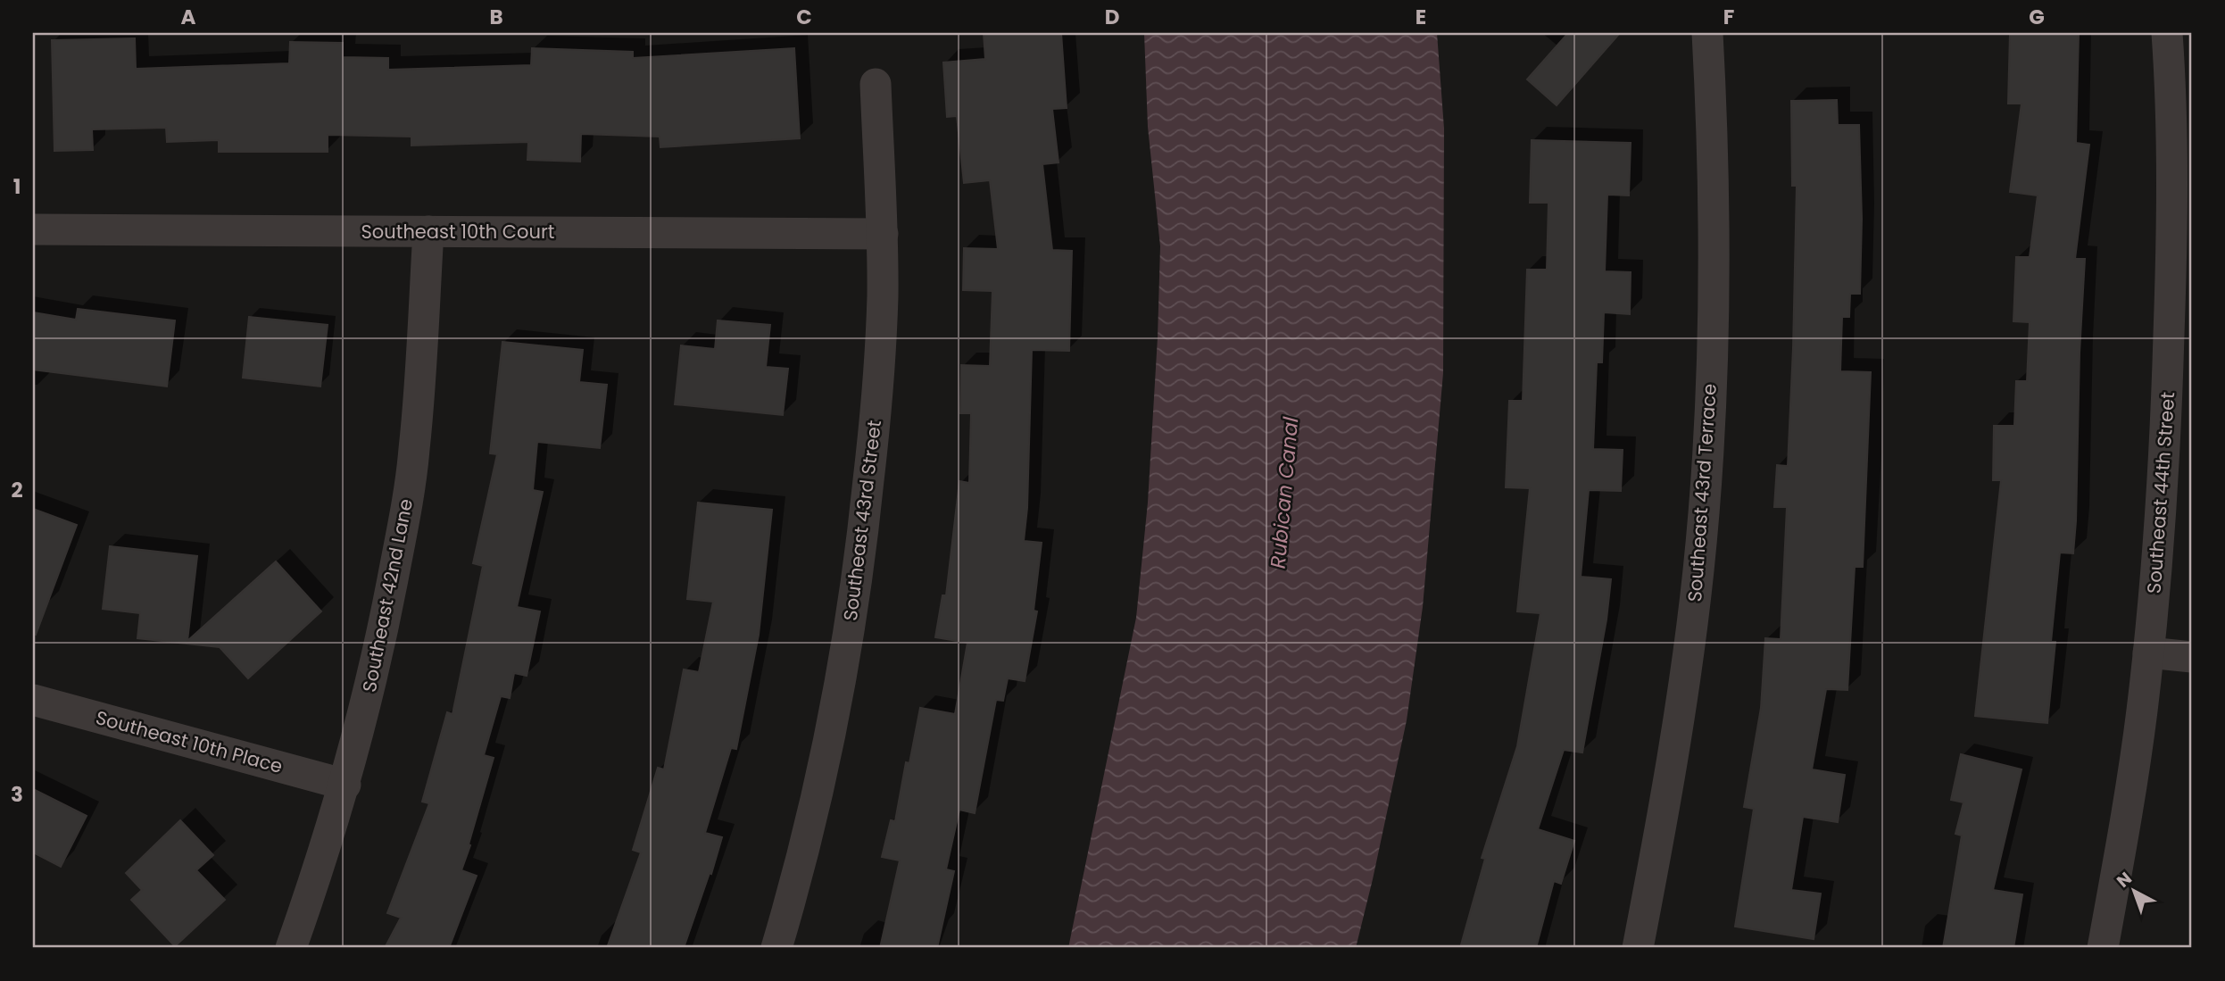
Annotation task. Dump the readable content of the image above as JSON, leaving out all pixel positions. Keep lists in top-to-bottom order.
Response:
{
  "streets": {
    "street": [
      "Southeast 10th Court",
      "Southeast 43rd Terrace",
      "Southeast 44th Street",
      "Southeast 43rd Street",
      "Southeast 42nd Lane",
      "Southeast 10th Place"
    ]
  },
  "crossings": [
    ["Southeast 10th Court", "Southeast 43rd Street"],
    ["Southeast 10th Court", "Southeast 42nd Lane"],
    ["Southeast 42nd Lane", "Southeast 10th Place"]
  ],
  "water": ["Rubican Canal"],
  "north": "top left",
  "grid": {
    "columns": [
      "A",
      "B",
      "C",
      "D",
      "E",
      "F",
      "G"
    ],
    "rows": ["1", "2", "3"]
  }
}
